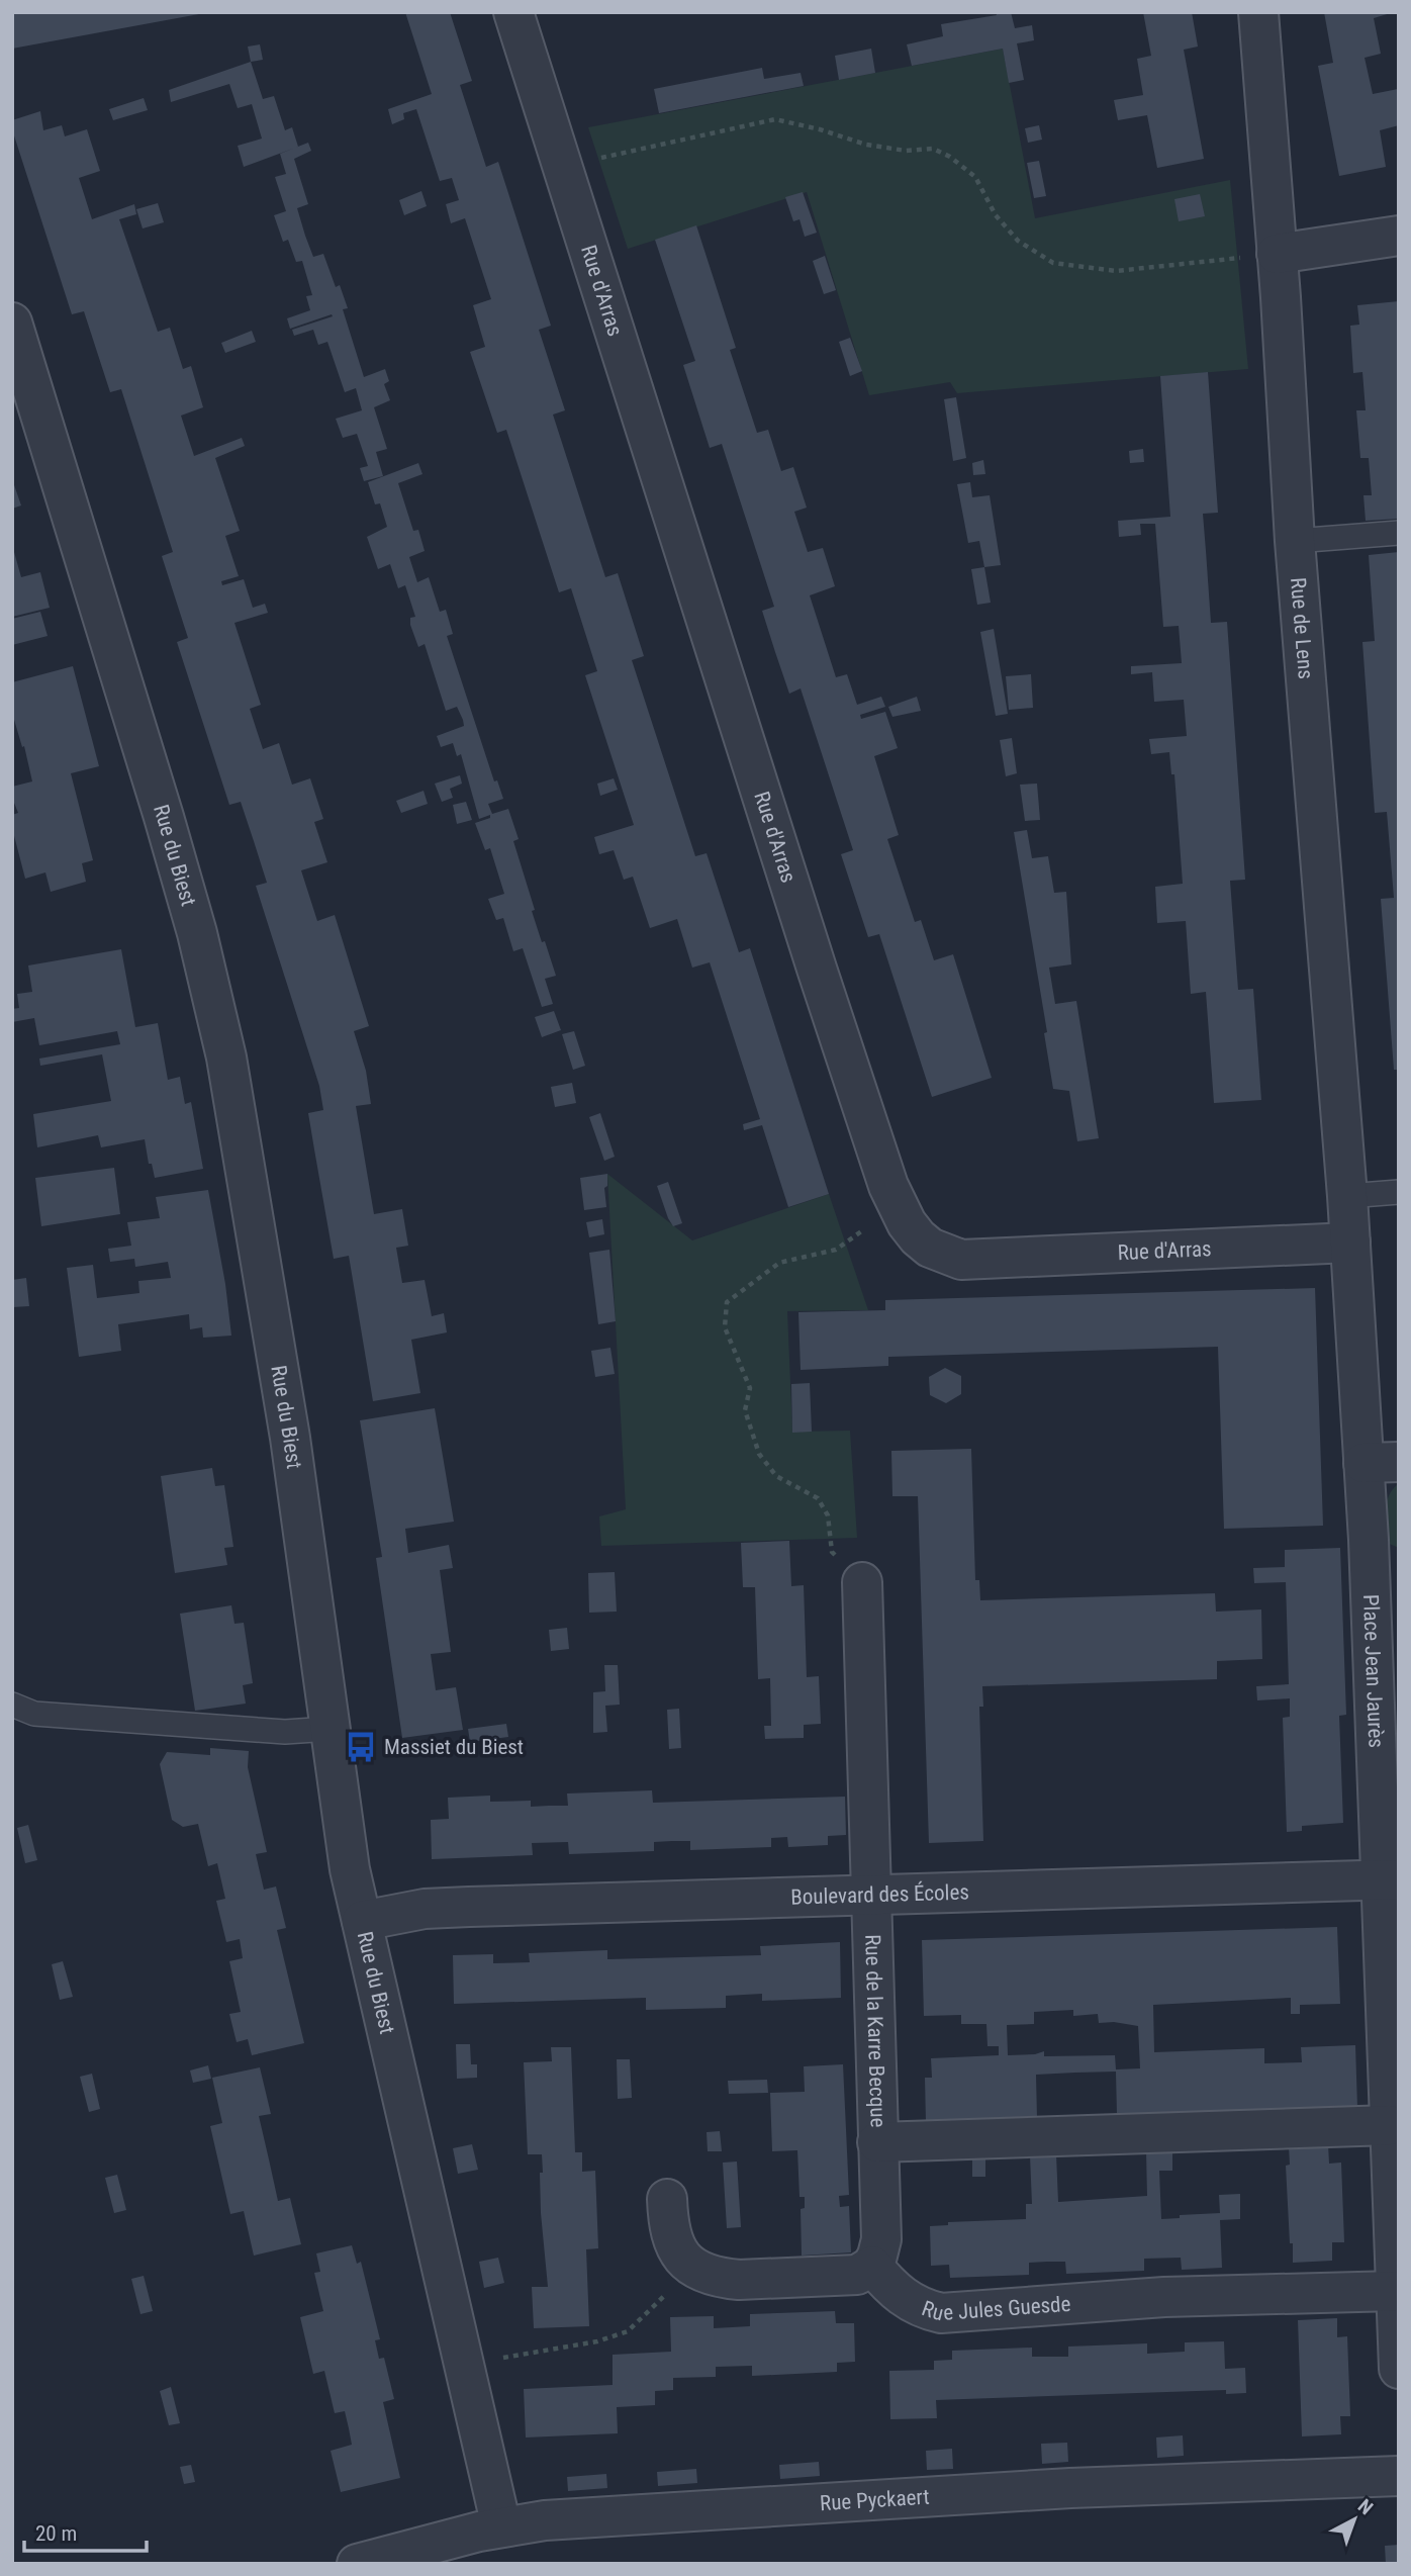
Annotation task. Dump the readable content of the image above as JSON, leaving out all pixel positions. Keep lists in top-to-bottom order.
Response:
{
  "streets": {
    "street": [
      "Rue d'Arras",
      "Rue de Lens",
      "Rue du Biest",
      "Place Jean Jaurès",
      "Boulevard des Écoles",
      "Rue de la Karre Becque",
      "Rue Jules Guesde",
      "Rue Pyckaert"
    ]
  },
  "crossings": [
    ["Rue d'Arras", "Rue de Lens"],
    ["Rue d'Arras", "Place Jean Jaurès"],
    ["Rue de Lens", "Place Jean Jaurès"],
    ["Rue du Biest", "Boulevard des Écoles"],
    ["Rue du Biest", "Rue Pyckaert"],
    ["Place Jean Jaurès", "Boulevard des Écoles"],
    ["Place Jean Jaurès", "Rue Jules Guesde"],
    ["Boulevard des Écoles", "Rue de la Karre Becque"],
    ["Rue de la Karre Becque", "Rue Jules Guesde"]
  ],
  "places": {
    "bus stop": ["Massiet du Biest"]
  },
  "scale_bar": "20 m",
  "north": "top right"
}
